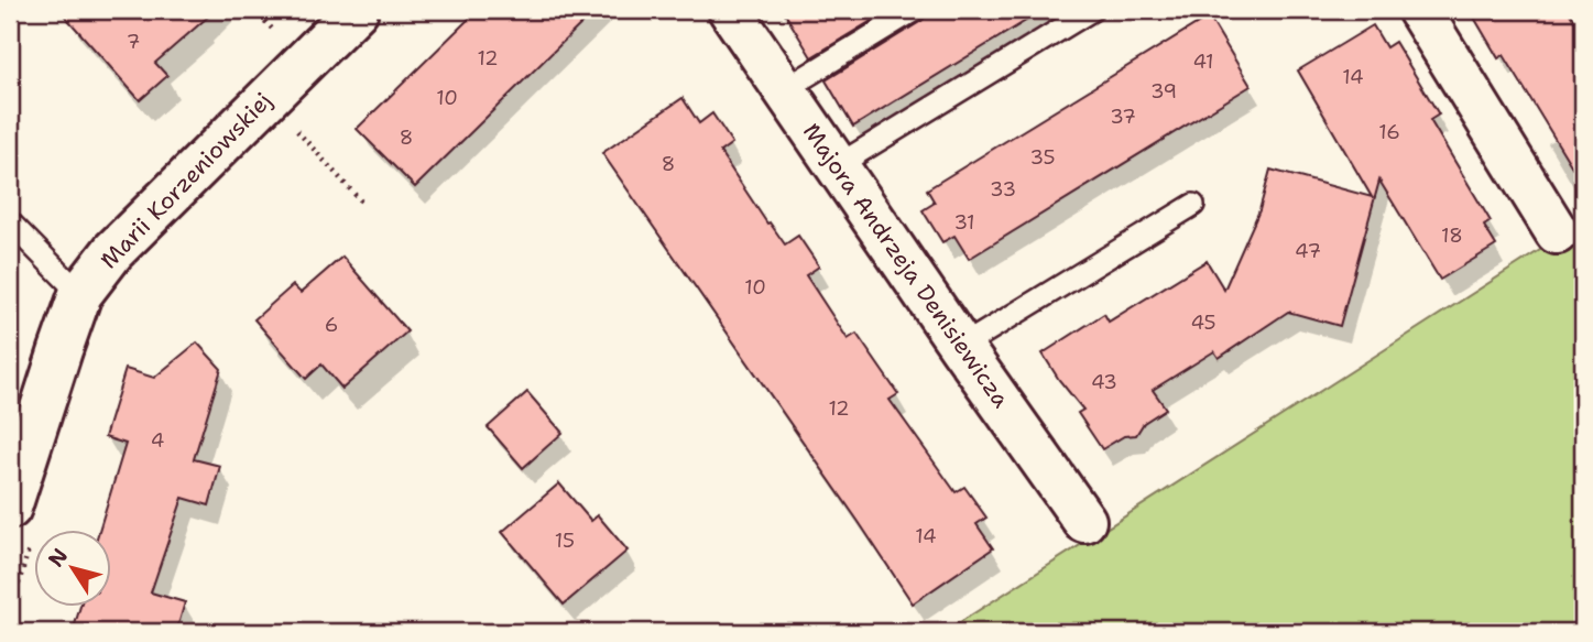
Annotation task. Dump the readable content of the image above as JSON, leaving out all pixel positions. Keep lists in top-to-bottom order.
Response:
{
  "streets": {
    "street": ["Marii Korzeniowskiej", "Majora Andrzeja Denisiewicza"]
  },
  "house_numbers": [
    "7",
    "12",
    "41",
    "14",
    "39",
    "10",
    "37",
    "16",
    "8",
    "35",
    "8",
    "33",
    "31",
    "18",
    "47",
    "10",
    "45",
    "6",
    "43",
    "12",
    "4",
    "14",
    "15"
  ],
  "north": "top left"
}
